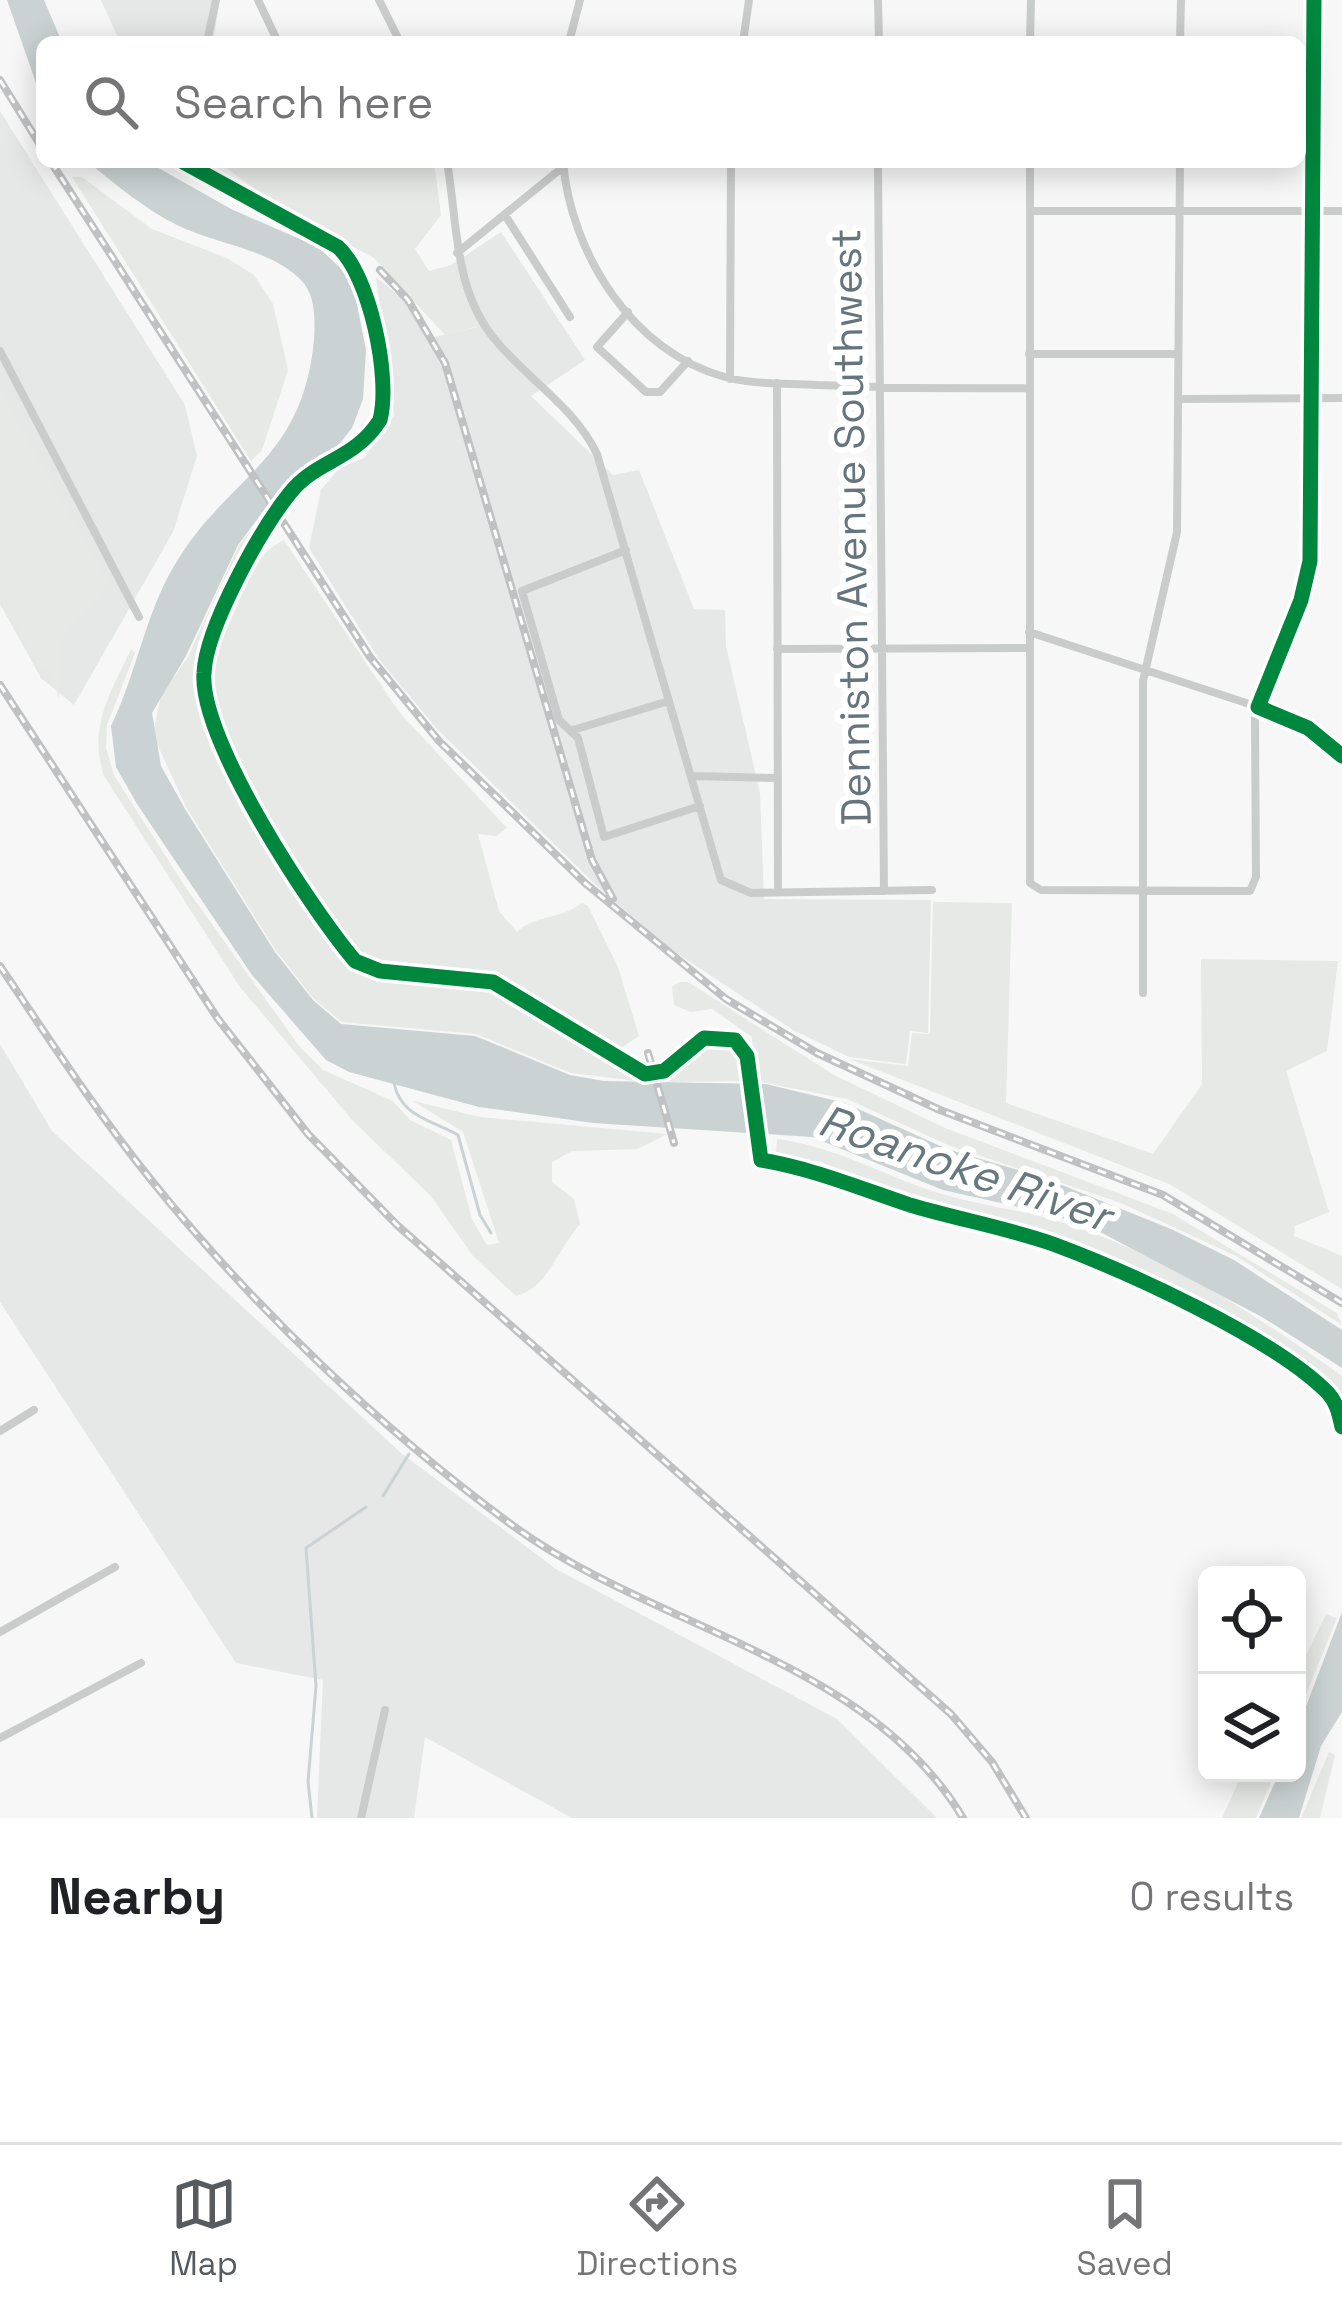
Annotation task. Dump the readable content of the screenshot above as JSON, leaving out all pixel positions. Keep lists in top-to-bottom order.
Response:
{
  "streets": {
    "street": ["Denniston Avenue Southwest"]
  },
  "water": ["Roanoke River"],
  "page": {
    "search": "Search here",
    "heading": ["Nearby", "0 results"],
    "nav": ["Map", "Directions", "Saved"]
  }
}
